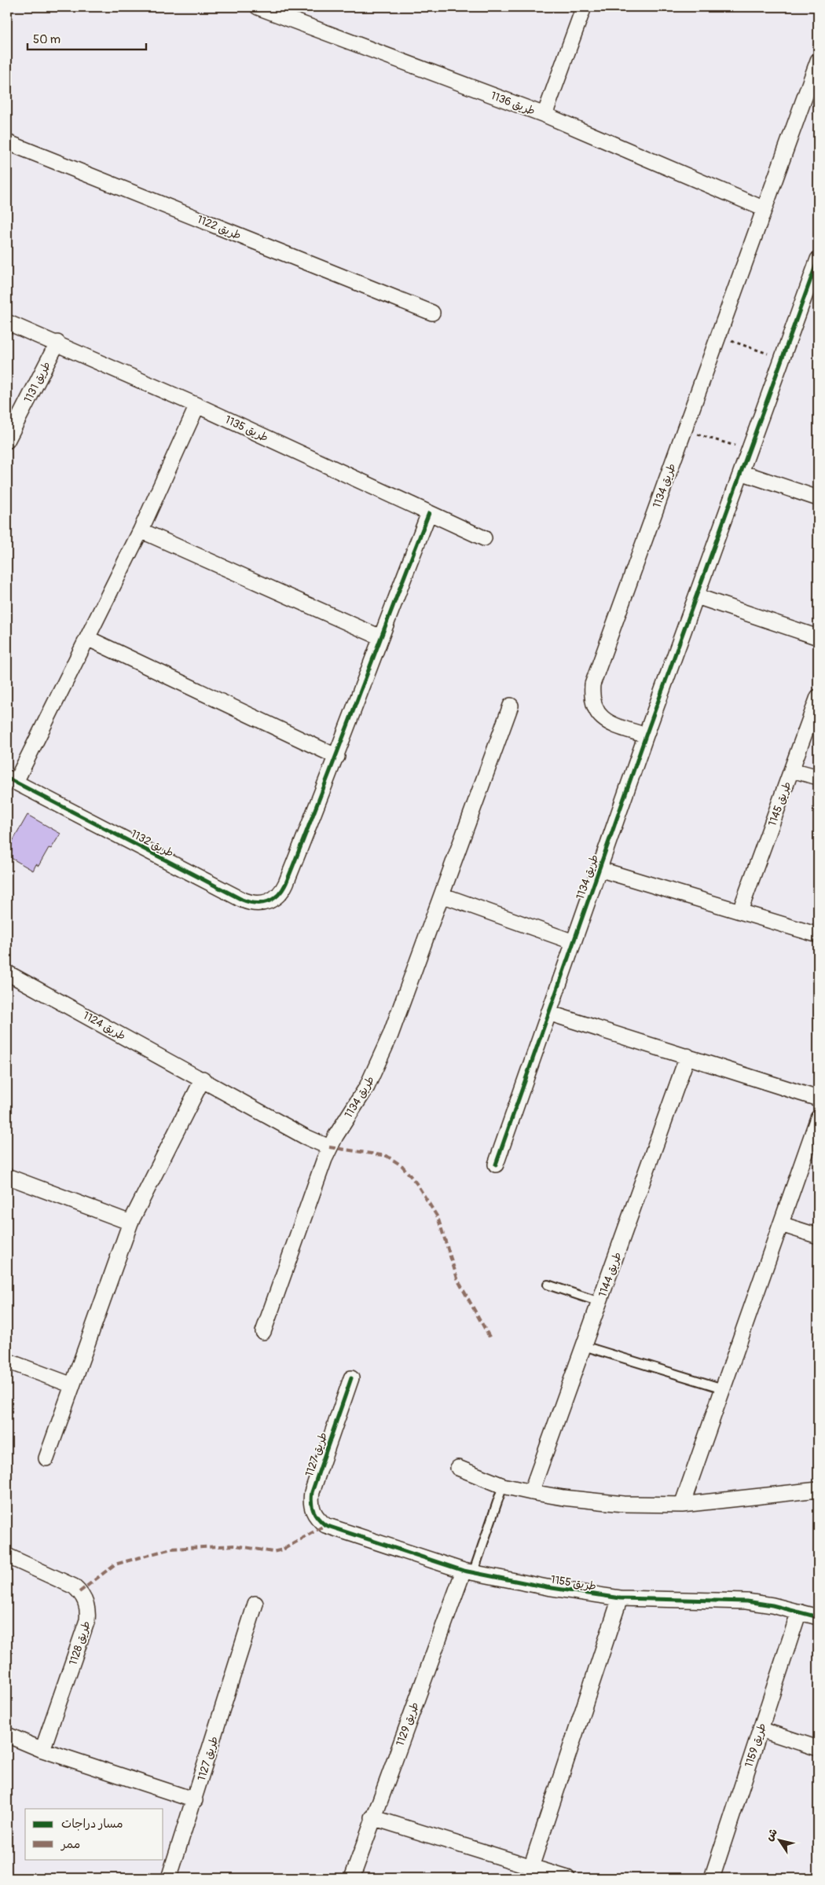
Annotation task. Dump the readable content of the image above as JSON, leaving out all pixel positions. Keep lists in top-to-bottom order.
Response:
{
  "streets": {
    "street": [
      "طريق 1136",
      "طريق 1122",
      "طريق 1131",
      "طريق 1135",
      "طريق 1134",
      "طريق 1145",
      "طريق 1132",
      "طريق 1124",
      "طريق 1144",
      "طريق 1127",
      "طريق 1155",
      "طريق 1128",
      "طريق 1129",
      "طريق 1159"
    ]
  },
  "crossings": [
    ["طريق 1136", "طريق 1134"],
    ["طريق 1131", "طريق 1135"],
    ["طريق 1135", "طريق 1132"],
    ["طريق 1134", "طريق 1124"],
    ["طريق 1127", "طريق 1155"],
    ["طريق 1155", "طريق 1129"],
    ["طريق 1155", "طريق 1159"]
  ],
  "legend": ["مسار دراجات", "ممر"],
  "scale_bar": "50 m",
  "north": "top left"
}
